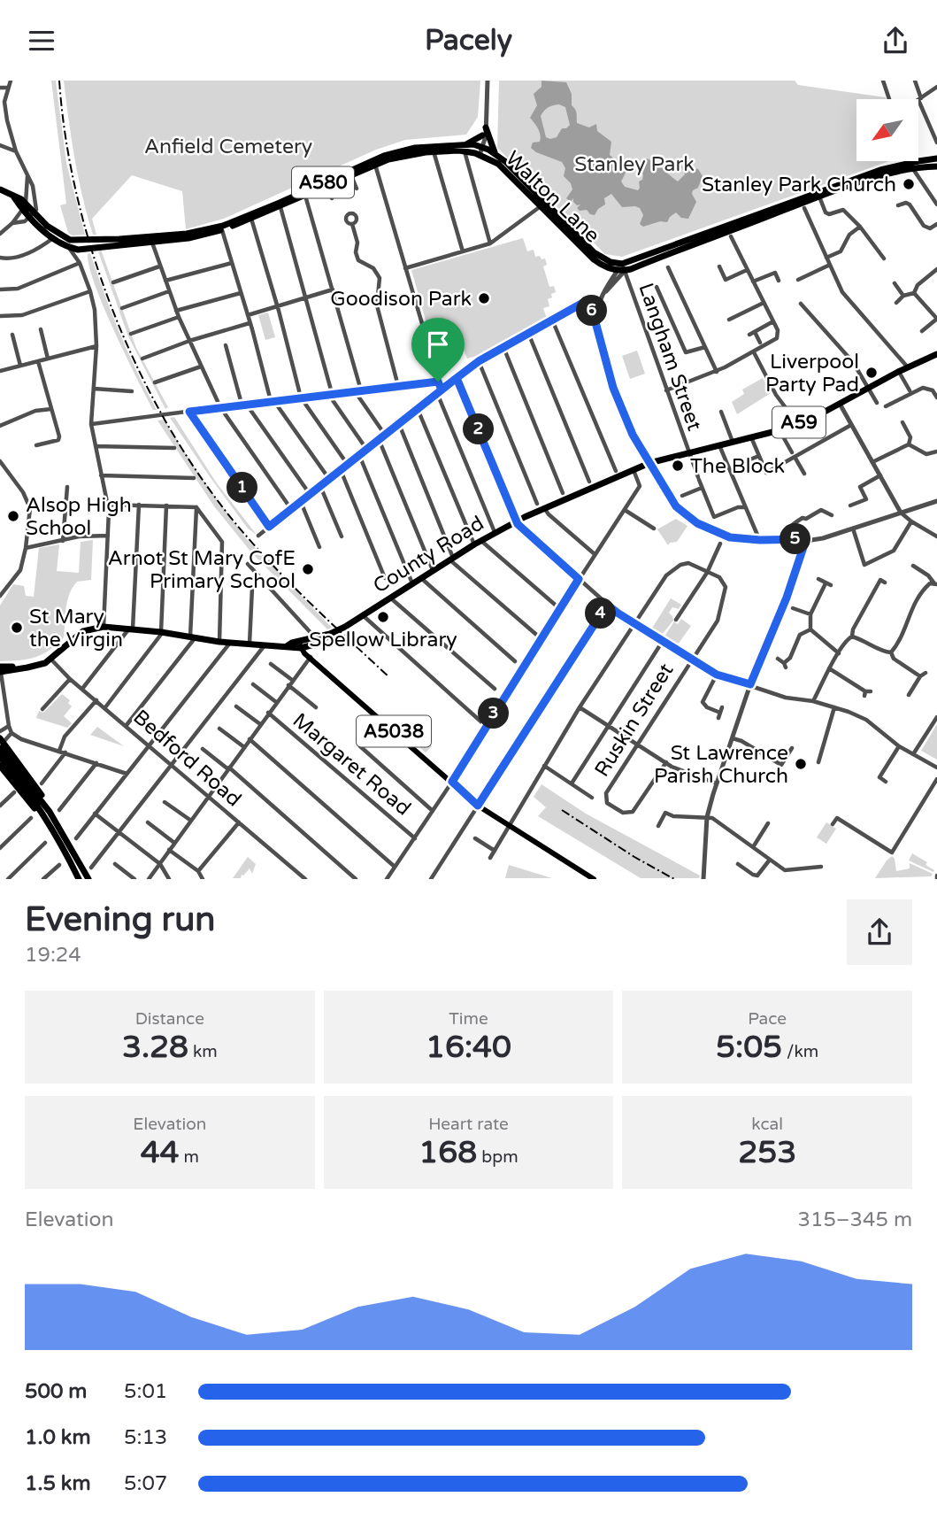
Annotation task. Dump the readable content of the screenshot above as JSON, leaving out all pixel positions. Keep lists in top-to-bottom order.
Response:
{
  "streets": {
    "highway": [
      "A580",
      "Walton Lane",
      "A59",
      "County Road"
    ],
    "main road": ["A5038"],
    "street": [
      "Langham Street",
      "Ruskin Street",
      "Bedford Road",
      "Margaret Road"
    ]
  },
  "crossings": [
    ["Walton Lane", "Langham Street"],
    ["Langham Street", "A59"],
    ["A59", "County Road"],
    ["County Road", "A5038"],
    ["County Road", "Bedford Road"]
  ],
  "parks": ["Anfield Cemetery", "Stanley Park"],
  "places": [
    "Stanley Park Church",
    "Goodison Park",
    "Liverpool Party Pad",
    "The Block",
    "Alsop High School",
    "Arnot St Mary CofE Primary School",
    "Spellow Library",
    "St Mary the Virgin",
    "St Lawrence Parish Church"
  ],
  "north": "bottom left",
  "page": {
    "header": "Pacely",
    "pins": [
      "6",
      "2",
      "1",
      "5",
      "4",
      "3"
    ],
    "heading": ["Evening run", "19:24"],
    "stats": [
      ["Distance", "3.28 km"],
      ["Time", "16:40"],
      ["Pace", "5:05 /km"],
      ["Elevation", "44 m"],
      ["Heart rate", "168 bpm"],
      ["kcal", "253"]
    ],
    "chart": ["Elevation", "315–345 m"],
    "list": [
      {
        "name": "500 m",
        "note": "5:01"
      },
      {
        "name": "1.0 km",
        "note": "5:13"
      },
      {
        "name": "1.5 km",
        "note": "5:07"
      }
    ]
  }
}
